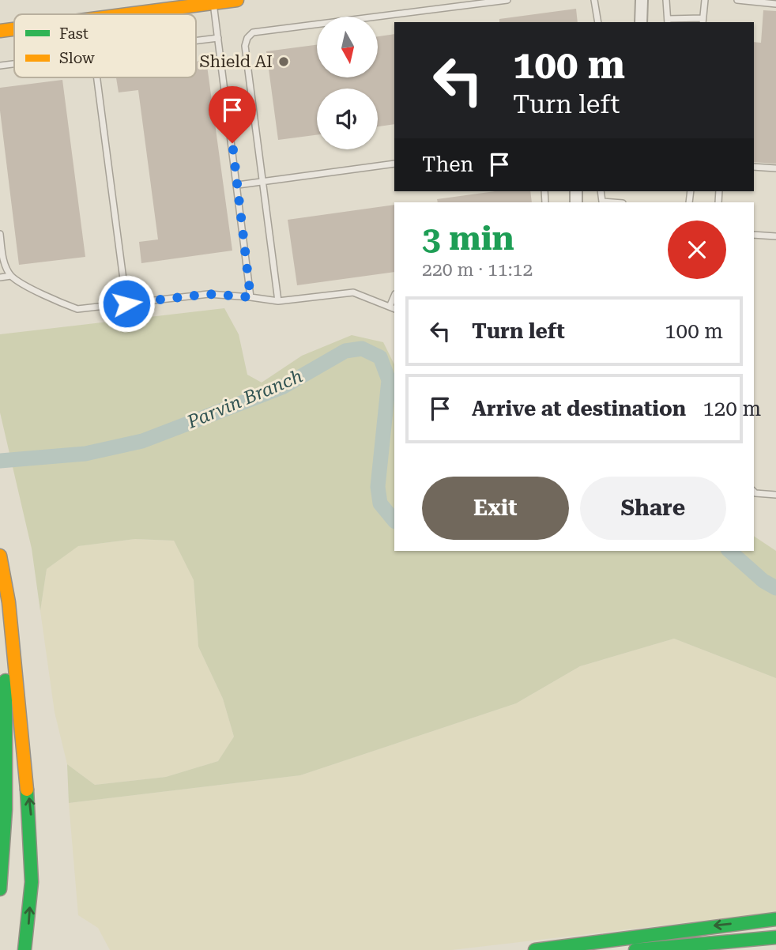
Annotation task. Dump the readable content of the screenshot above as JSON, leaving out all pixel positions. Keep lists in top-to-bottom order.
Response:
{
  "water": ["Parvin Branch"],
  "places": ["Shield AI"],
  "legend": ["Fast", "Slow"],
  "north": "bottom",
  "page": {
    "turn": ["100 m", "Turn left"],
    "then": "Then",
    "heading": ["3 min", "220 m · 11:12"],
    "list": [
      {
        "name": "Turn left",
        "value": "100 m"
      },
      {
        "name": "Arrive at destination",
        "value": "120 m"
      }
    ],
    "buttons": ["Exit", "Share"]
  }
}
